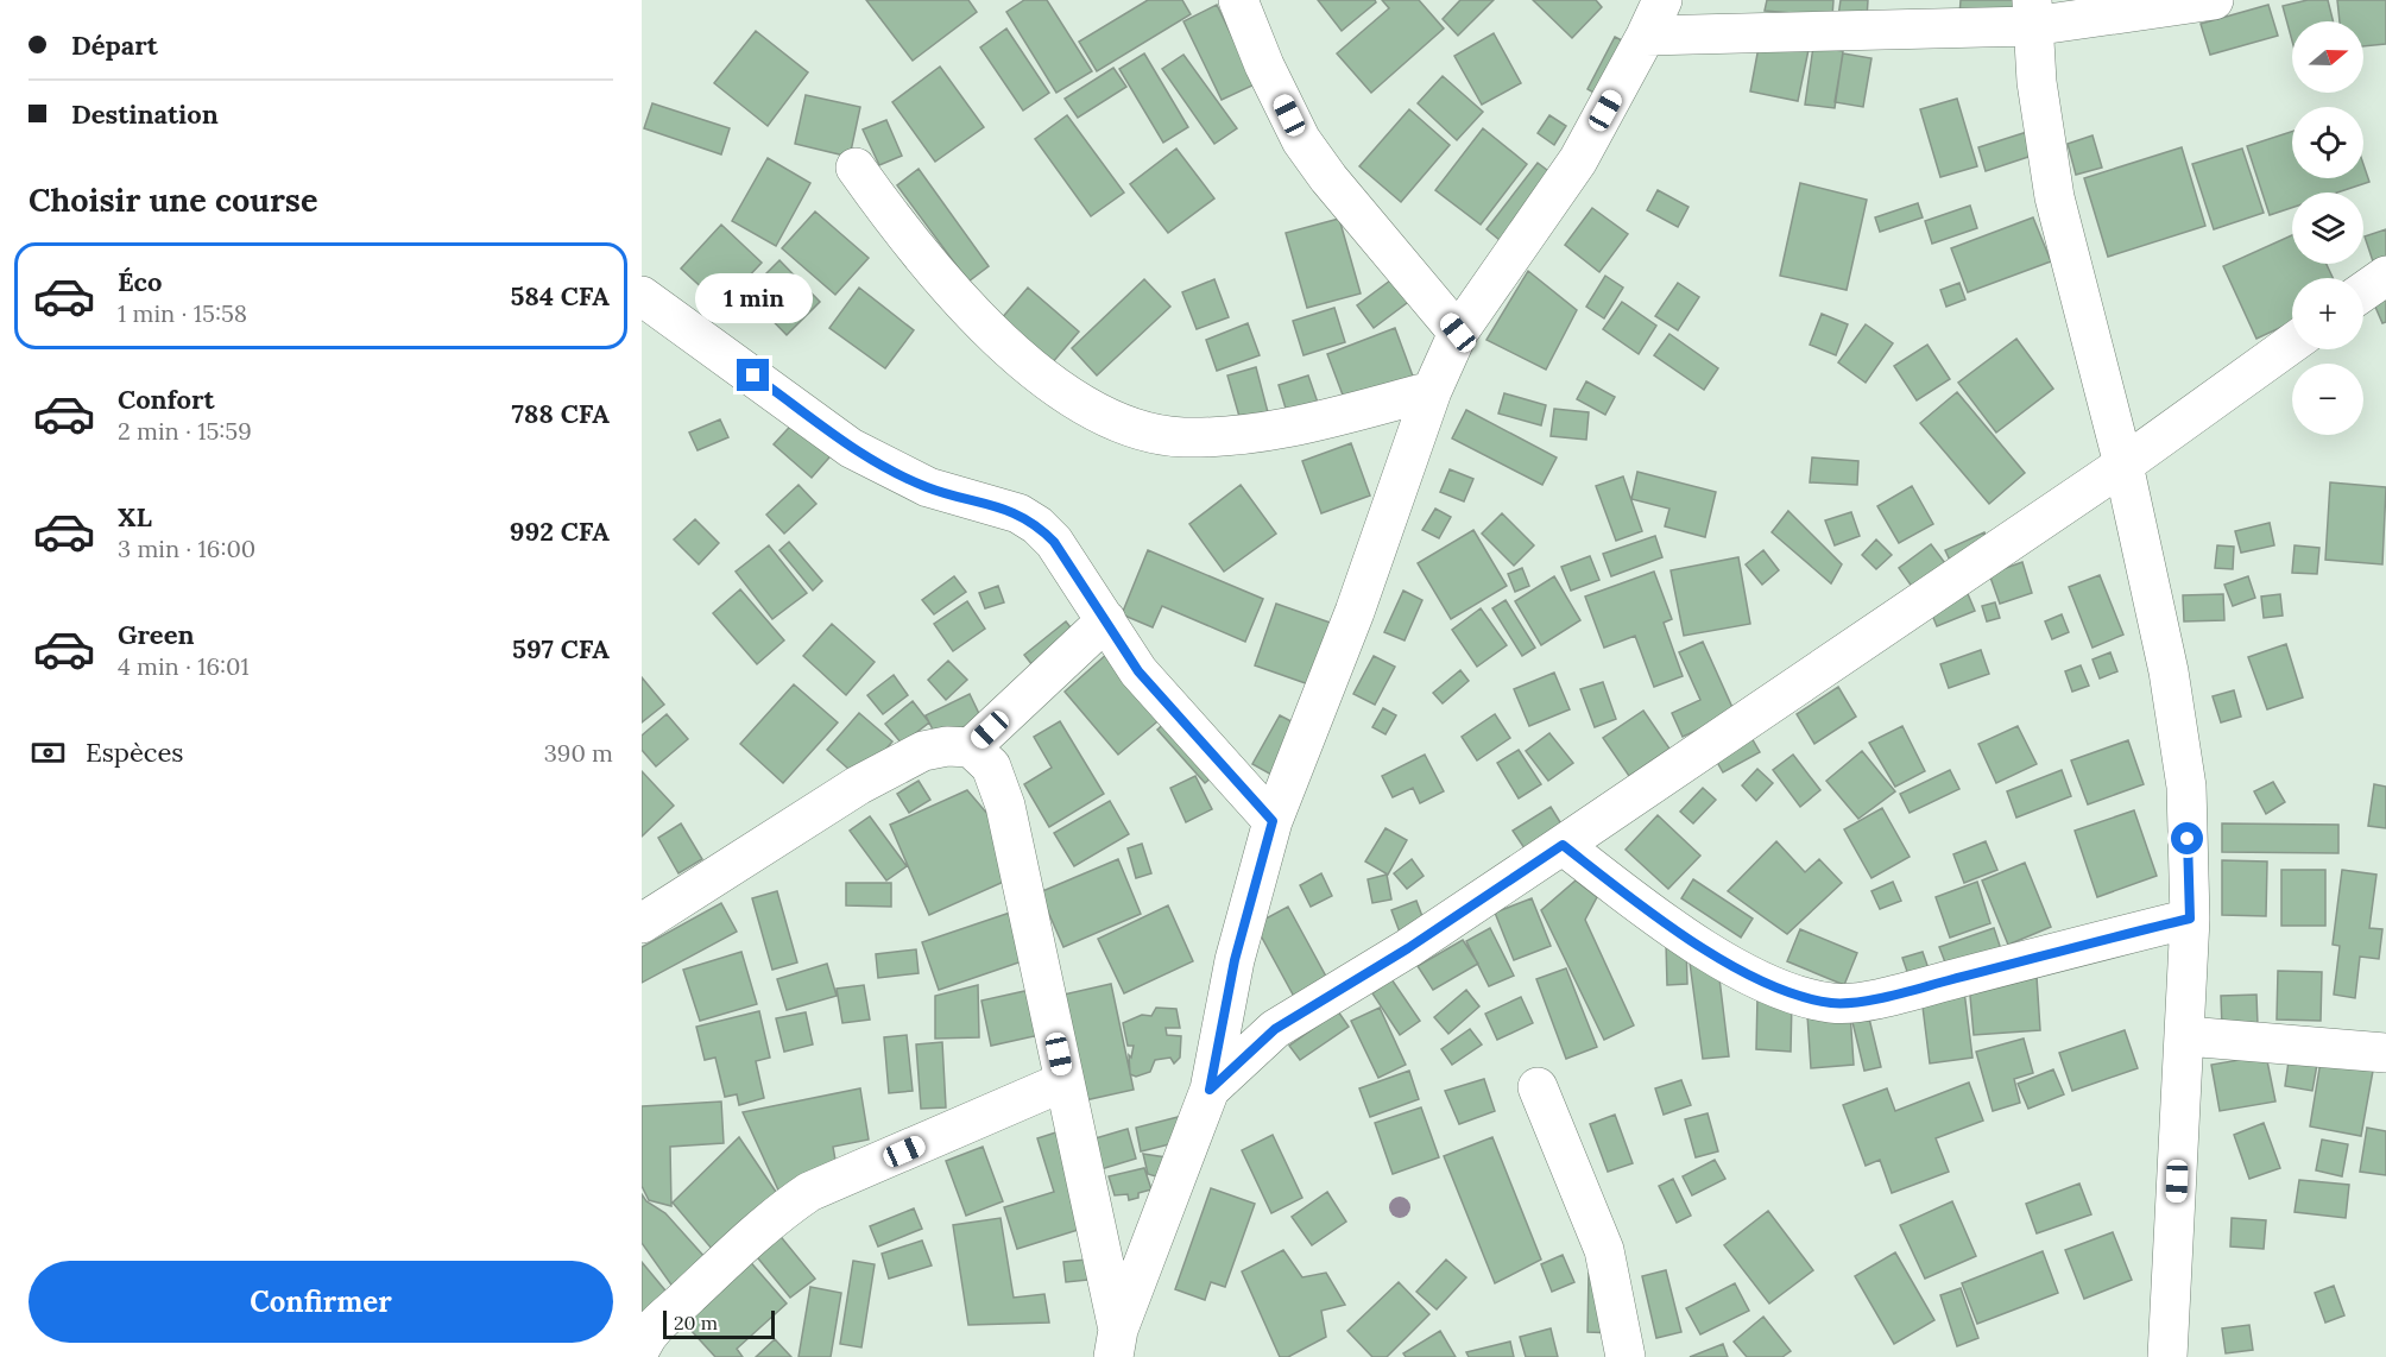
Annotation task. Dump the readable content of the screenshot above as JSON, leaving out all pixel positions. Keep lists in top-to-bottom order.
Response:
{
  "scale_bar": "20 m",
  "north": "right",
  "page": {
    "banner": ["Départ", "Destination"],
    "map_buttons": ["+", "−"],
    "heading": "Choisir une course",
    "list": [
      {
        "name": "Éco",
        "note": "1 min · 15:58",
        "value": "584 CFA"
      },
      {
        "name": "Confort",
        "note": "2 min · 15:59",
        "value": "788 CFA"
      },
      {
        "name": "XL",
        "note": "3 min · 16:00",
        "value": "992 CFA"
      },
      {
        "name": "Green",
        "note": "4 min · 16:01",
        "value": "597 CFA"
      }
    ],
    "bubble": "1 min",
    "pay": ["Espèces", "390 m"],
    "buttons": "Confirmer",
    "scale": "20 m"
  }
}
